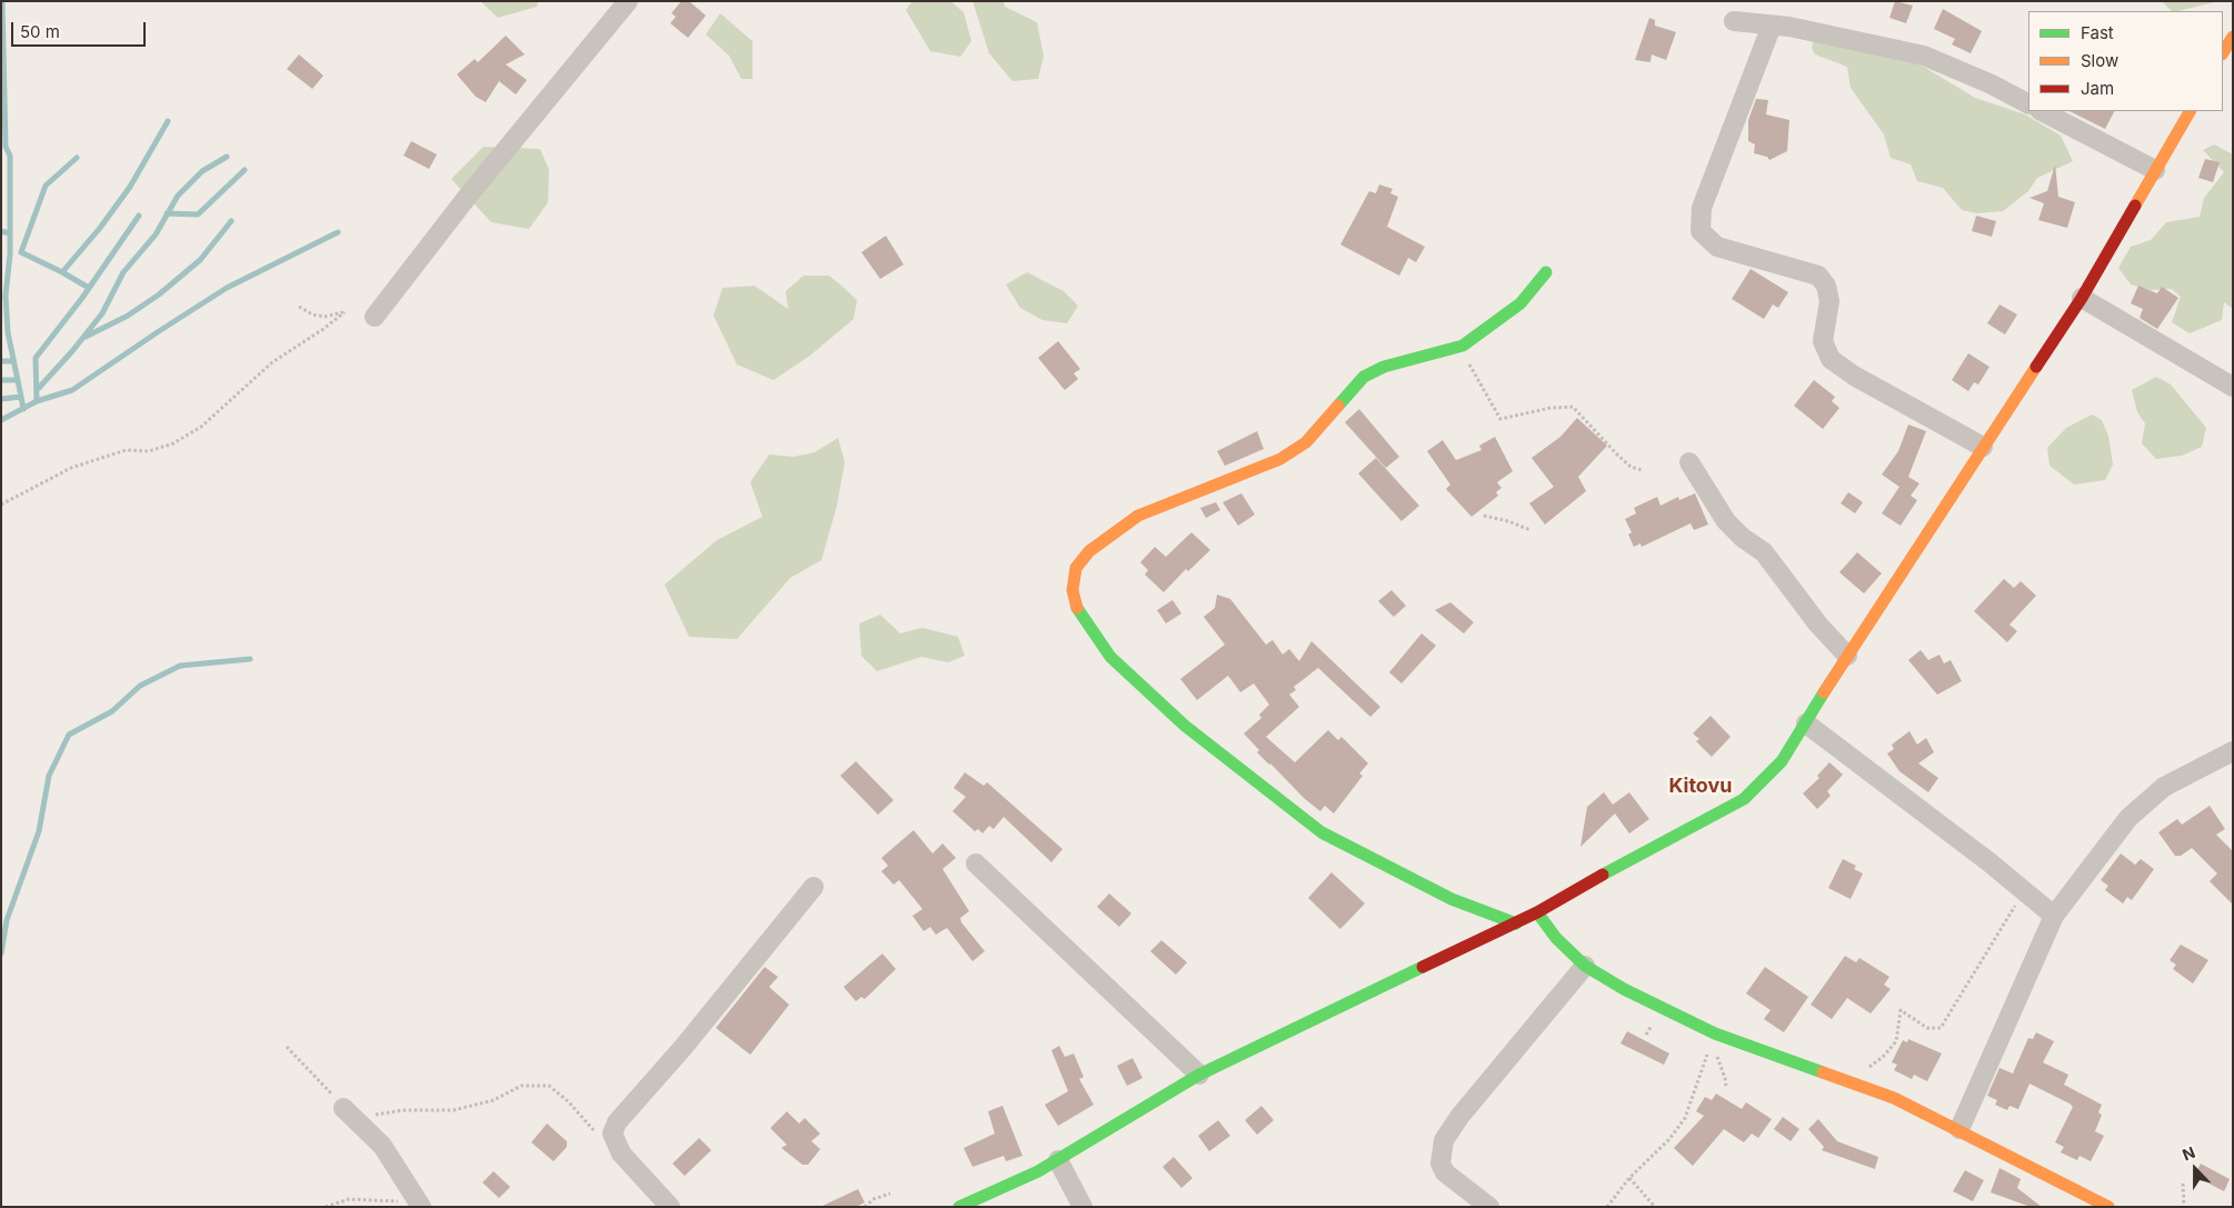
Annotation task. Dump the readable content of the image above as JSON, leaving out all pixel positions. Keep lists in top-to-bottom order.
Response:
{
  "districts": ["Kitovu"],
  "legend": ["Fast", "Slow", "Jam"],
  "scale_bar": "50 m",
  "north": "top"
}
